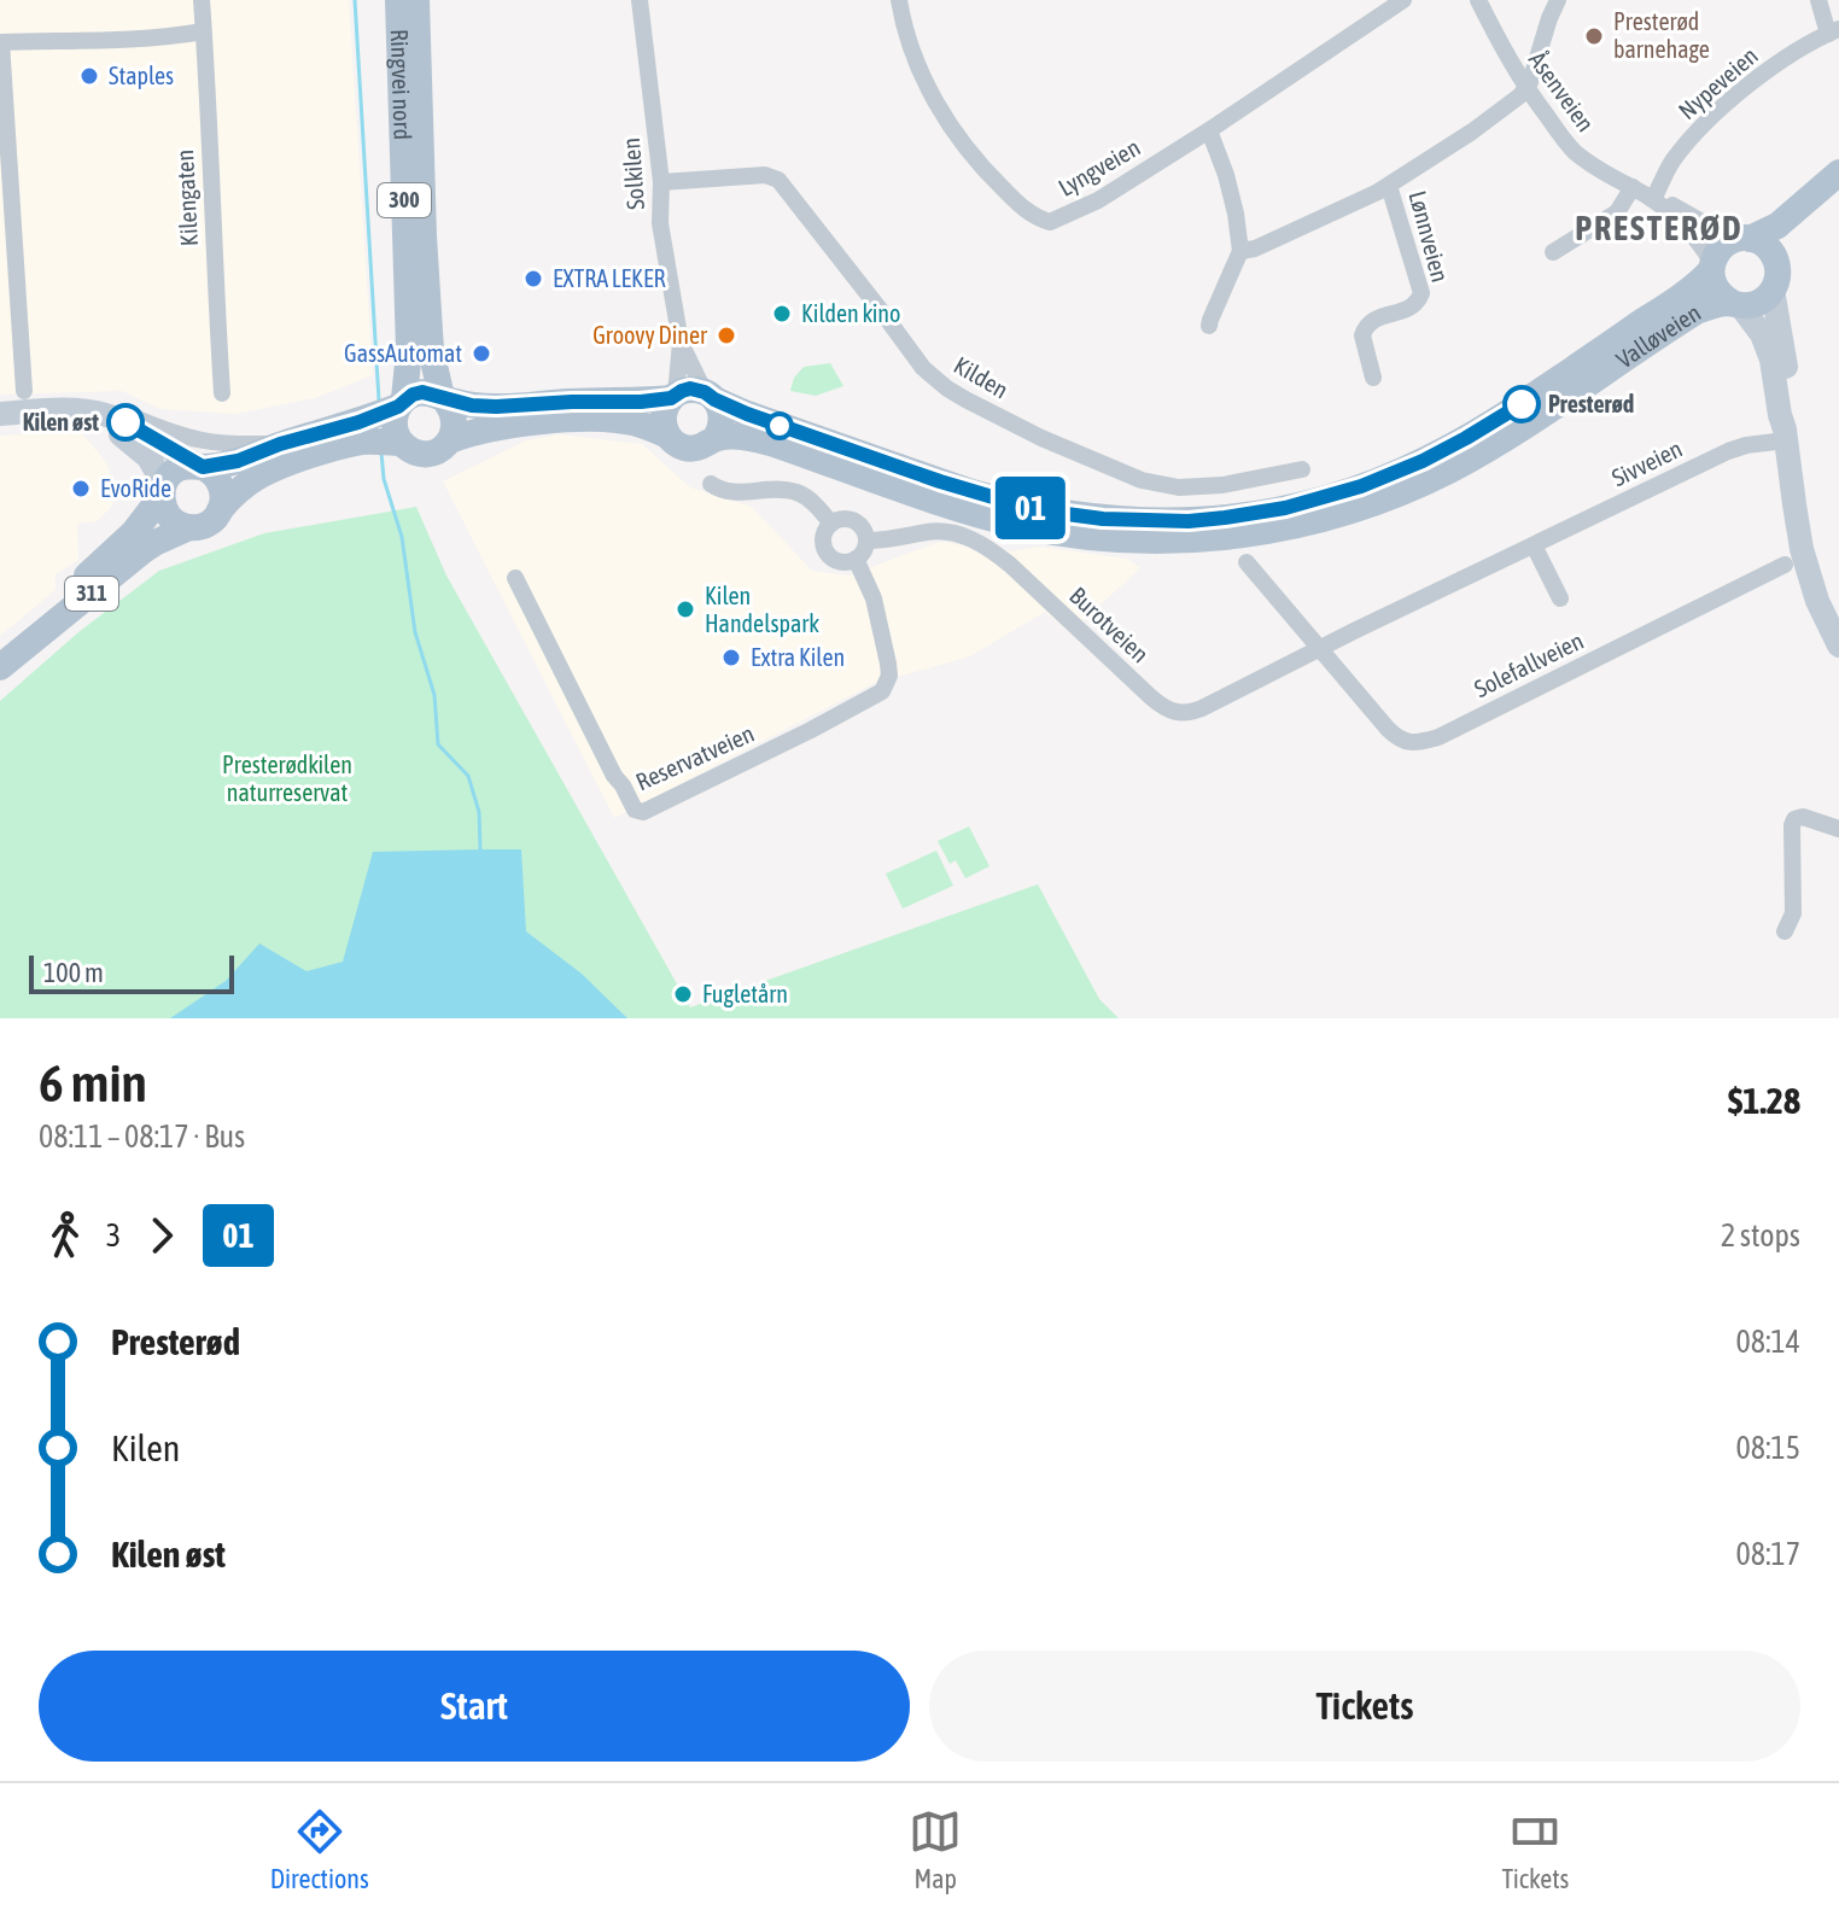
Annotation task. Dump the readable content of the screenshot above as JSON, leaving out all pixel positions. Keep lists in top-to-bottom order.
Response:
{
  "streets": {
    "main road": [
      "Ringvei nord",
      "300",
      "Valløveien",
      "311"
    ],
    "street": [
      "Nypeveien",
      "Åsenveien",
      "Lyngveien",
      "Solkilen",
      "Kilengaten",
      "Lønnveien",
      "Kilden",
      "Sivveien",
      "Burotveien",
      "Solefallveien",
      "Reservatveien"
    ]
  },
  "crossings": [
    ["Nypeveien", "Åsenveien"],
    ["Ringvei nord", "Valløveien"],
    ["Åsenveien", "Lønnveien"],
    ["Åsenveien", "Valløveien"],
    ["Åsenveien", "311"],
    ["Solkilen", "Valløveien"],
    ["Solkilen", "Kilden"],
    ["Valløveien", "311"],
    ["Sivveien", "Burotveien"],
    ["Sivveien", "Solefallveien"],
    ["Burotveien", "Solefallveien"],
    ["Burotveien", "Reservatveien"]
  ],
  "districts": ["PRESTERØD"],
  "parks": ["Presterødkilen naturreservat"],
  "places": [
    "Presterød barnehage",
    "Staples",
    "EXTRA LEKER",
    "Kilden kino",
    "Groovy Diner",
    "GassAutomat",
    "Presterød",
    "Kilen øst",
    "EvoRide",
    "Kilen Handelspark",
    "Extra Kilen",
    "Fugletårn"
  ],
  "lines": ["bus line 01"],
  "scale_bar": "100 m",
  "page": {
    "on_map": "01",
    "scale": "100 m",
    "heading": ["6 min", "08:11 – 08:17 · Bus", "$1.28"],
    "legs": ["3", "01", "2 stops"],
    "list": [
      {
        "name": "Presterød",
        "value": "08:14"
      },
      {
        "name": "Kilen",
        "value": "08:15"
      },
      {
        "name": "Kilen øst",
        "value": "08:17"
      }
    ],
    "buttons": ["Start", "Tickets"],
    "tabs": ["Directions", "Map", "Tickets"]
  }
}
